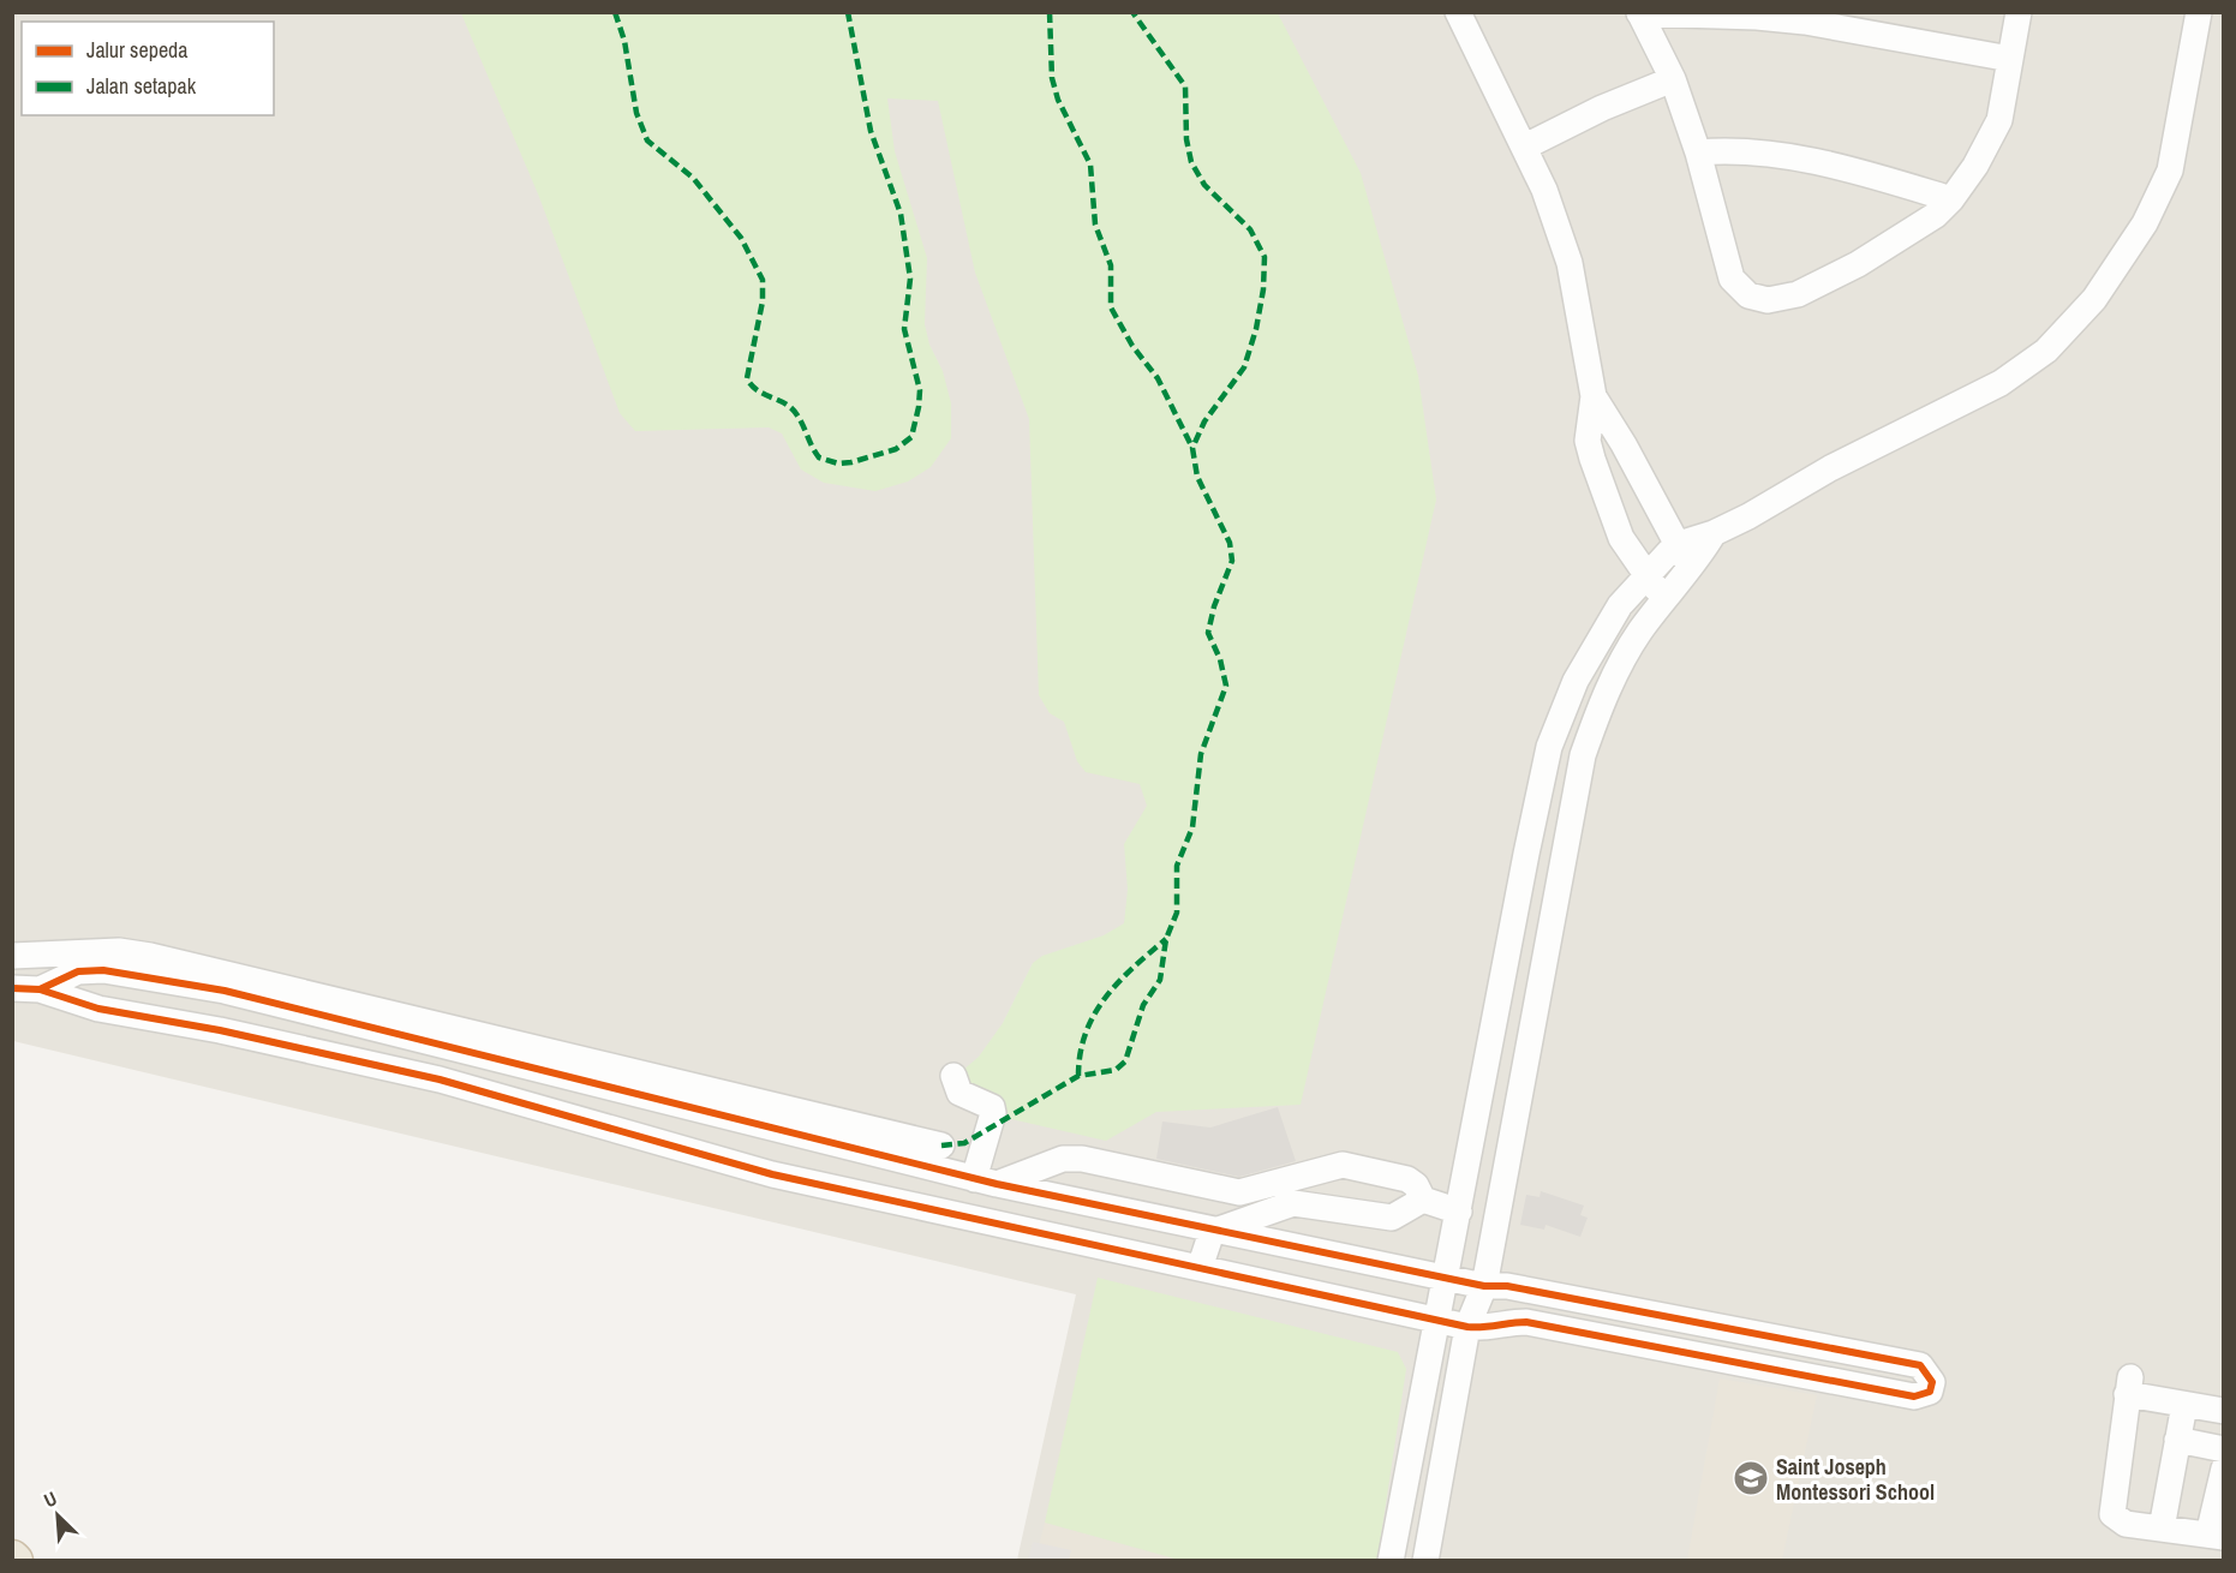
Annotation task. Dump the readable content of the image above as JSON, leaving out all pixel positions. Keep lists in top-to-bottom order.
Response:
{
  "places": {
    "school or university": ["Saint Joseph Montessori School"]
  },
  "legend": ["Jalur sepeda", "Jalan setapak"],
  "north": "top left"
}
